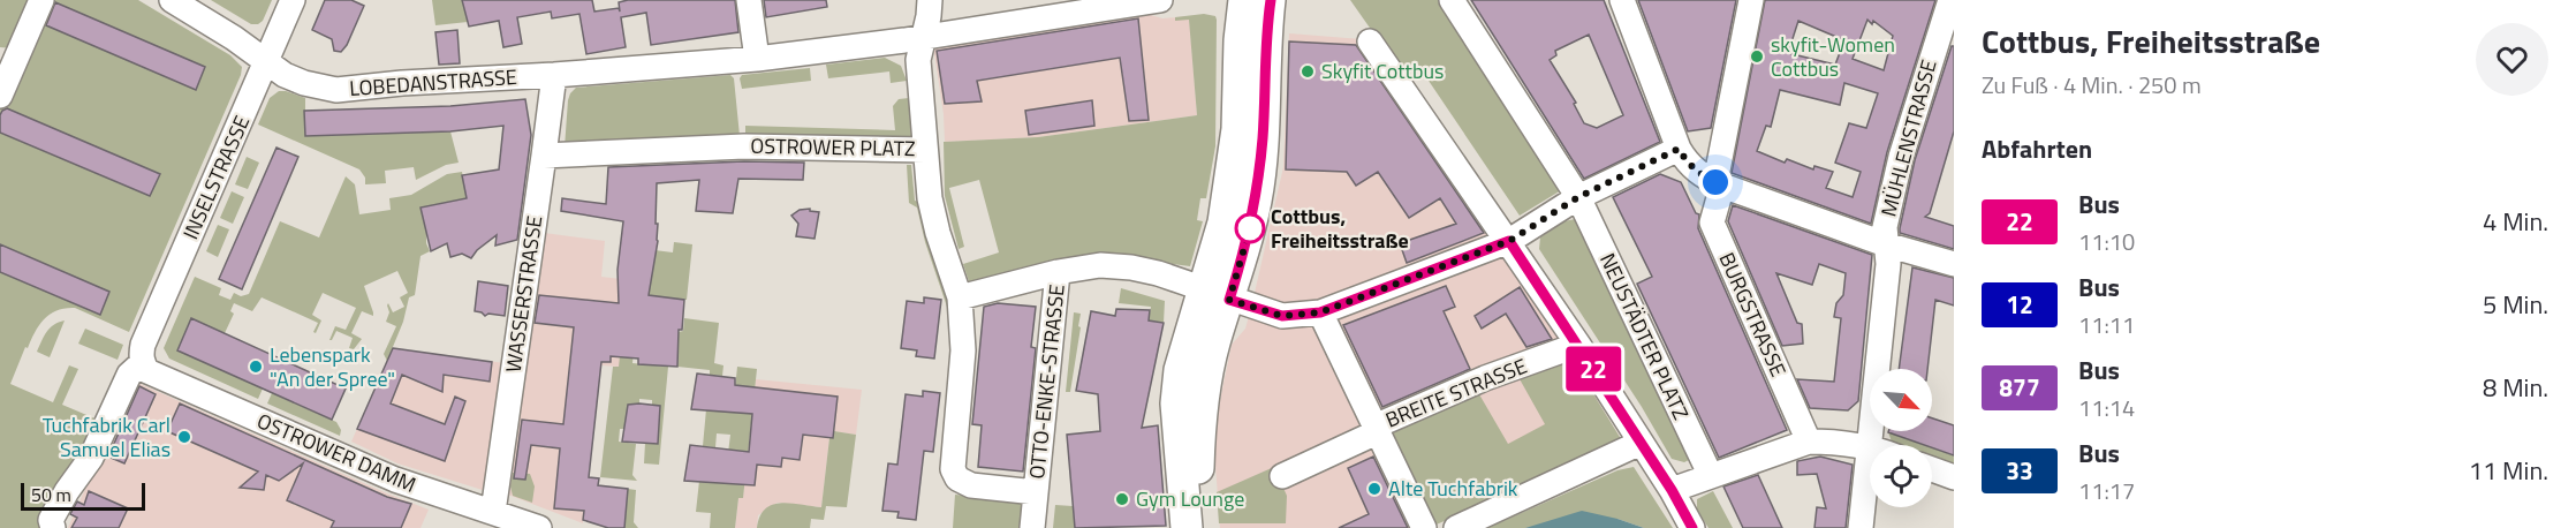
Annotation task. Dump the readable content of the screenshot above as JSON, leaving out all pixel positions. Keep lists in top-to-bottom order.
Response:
{
  "streets": {
    "street": [
      "LOBEDANSTRASSE",
      "MÜHLENSTRASSE",
      "OSTROWER PLATZ",
      "INSELSTRASSE",
      "WASSERSTRASSE",
      "BURGSTRASSE",
      "NEUSTÄDTER PLATZ",
      "OTTO-ENKE-STRASSE",
      "BREITE STRASSE",
      "OSTROWER DAMM"
    ]
  },
  "crossings": [
    ["LOBEDANSTRASSE", "INSELSTRASSE"],
    ["LOBEDANSTRASSE", "WASSERSTRASSE"],
    ["OSTROWER PLATZ", "WASSERSTRASSE"],
    ["OSTROWER PLATZ", "OTTO-ENKE-STRASSE"],
    ["INSELSTRASSE", "OSTROWER DAMM"],
    ["WASSERSTRASSE", "OSTROWER DAMM"],
    ["NEUSTÄDTER PLATZ", "OTTO-ENKE-STRASSE"]
  ],
  "places": [
    "skyfit-Women Cottbus",
    "Skyfit Cottbus",
    "Cottbus, Freiheitsstraße",
    "Lebenspark \"An der Spree\"",
    "Tuchfabrik Carl Samuel Elias",
    "Alte Tuchfabrik",
    "Gym Lounge"
  ],
  "lines": ["bus line 22"],
  "scale_bar": "50 m",
  "north": "bottom right",
  "page": {
    "on_map": "22",
    "heading": [
      ["Cottbus, Freiheitsstraße", "Zu Fuß · 4 Min. · 250 m"],
      "Abfahrten"
    ],
    "list": [
      {
        "mark": "22",
        "name": "Bus",
        "note": "11:10",
        "value": "4 Min."
      },
      {
        "mark": "12",
        "name": "Bus",
        "note": "11:11",
        "value": "5 Min."
      },
      {
        "mark": "877",
        "name": "Bus",
        "note": "11:14",
        "value": "8 Min."
      },
      {
        "mark": "33",
        "name": "Bus",
        "note": "11:17",
        "value": "11 Min."
      }
    ],
    "scale": "50 m"
  }
}
